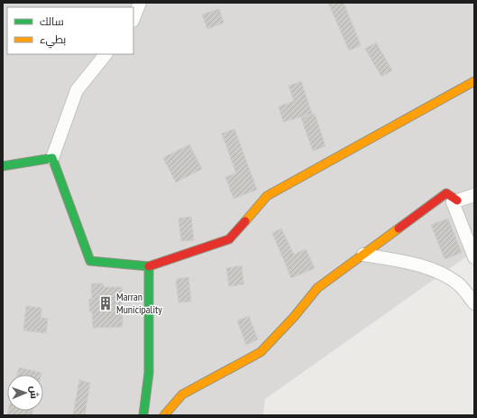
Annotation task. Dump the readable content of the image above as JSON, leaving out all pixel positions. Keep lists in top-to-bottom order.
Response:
{
  "places": {
    "building": ["Marran Municipality"]
  },
  "legend": ["سالك", "بطيء"],
  "north": "right"
}
